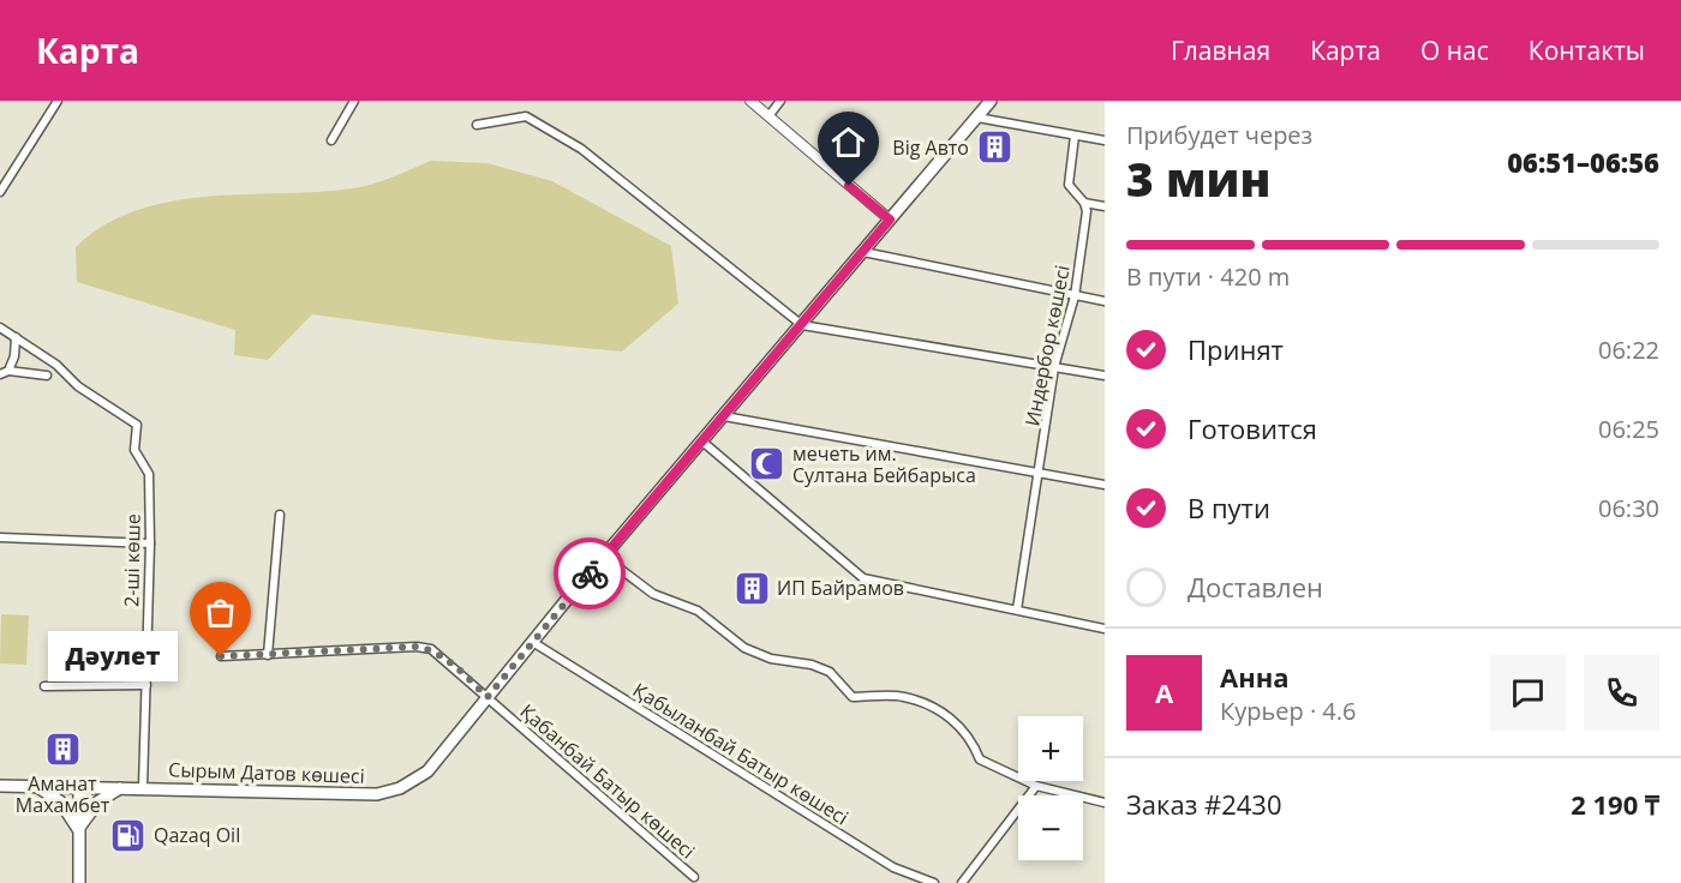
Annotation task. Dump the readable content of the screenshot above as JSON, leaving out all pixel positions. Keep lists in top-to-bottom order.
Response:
{
  "streets": {
    "main road": ["Сырым Датов көшесі"],
    "street": [
      "Индербор көшесі",
      "2-ші көше",
      "Қабыланбай Батыр көшесі",
      "Қабанбай Батыр көшесі"
    ]
  },
  "crossings": [
    ["2-ші көше", "Сырым Датов көшесі"],
    ["Қабыланбай Батыр көшесі", "Сырым Датов көшесі"],
    ["Сырым Датов көшесі", "Қабанбай Батыр көшесі"]
  ],
  "places": {
    "building": ["Big Авто", "ИП Байрамов", "Аманат Махамбет"],
    "mosque": ["мечеть им. Султана Бейбарыса"],
    "other": ["Дәулет"],
    "fuel station": ["Qazaq Oil"]
  },
  "page": {
    "header": "Карта",
    "nav": [
      "Главная",
      "Карта",
      "О нас",
      "Контакты"
    ],
    "heading": ["3 мин", "Прибудет через", "06:51–06:56"],
    "panel": [
      "Анна",
      "Курьер · 4.6",
      "Заказ #2430",
      "2 190 ₸"
    ],
    "bar": "В пути · 420 m",
    "list": [
      ["Принят", "06:22"],
      ["Готовится", "06:25"],
      ["В пути", "06:30"],
      "Доставлен"
    ],
    "bubble": "Дәулет",
    "round": "А",
    "map_buttons": ["+", "−"]
  }
}
